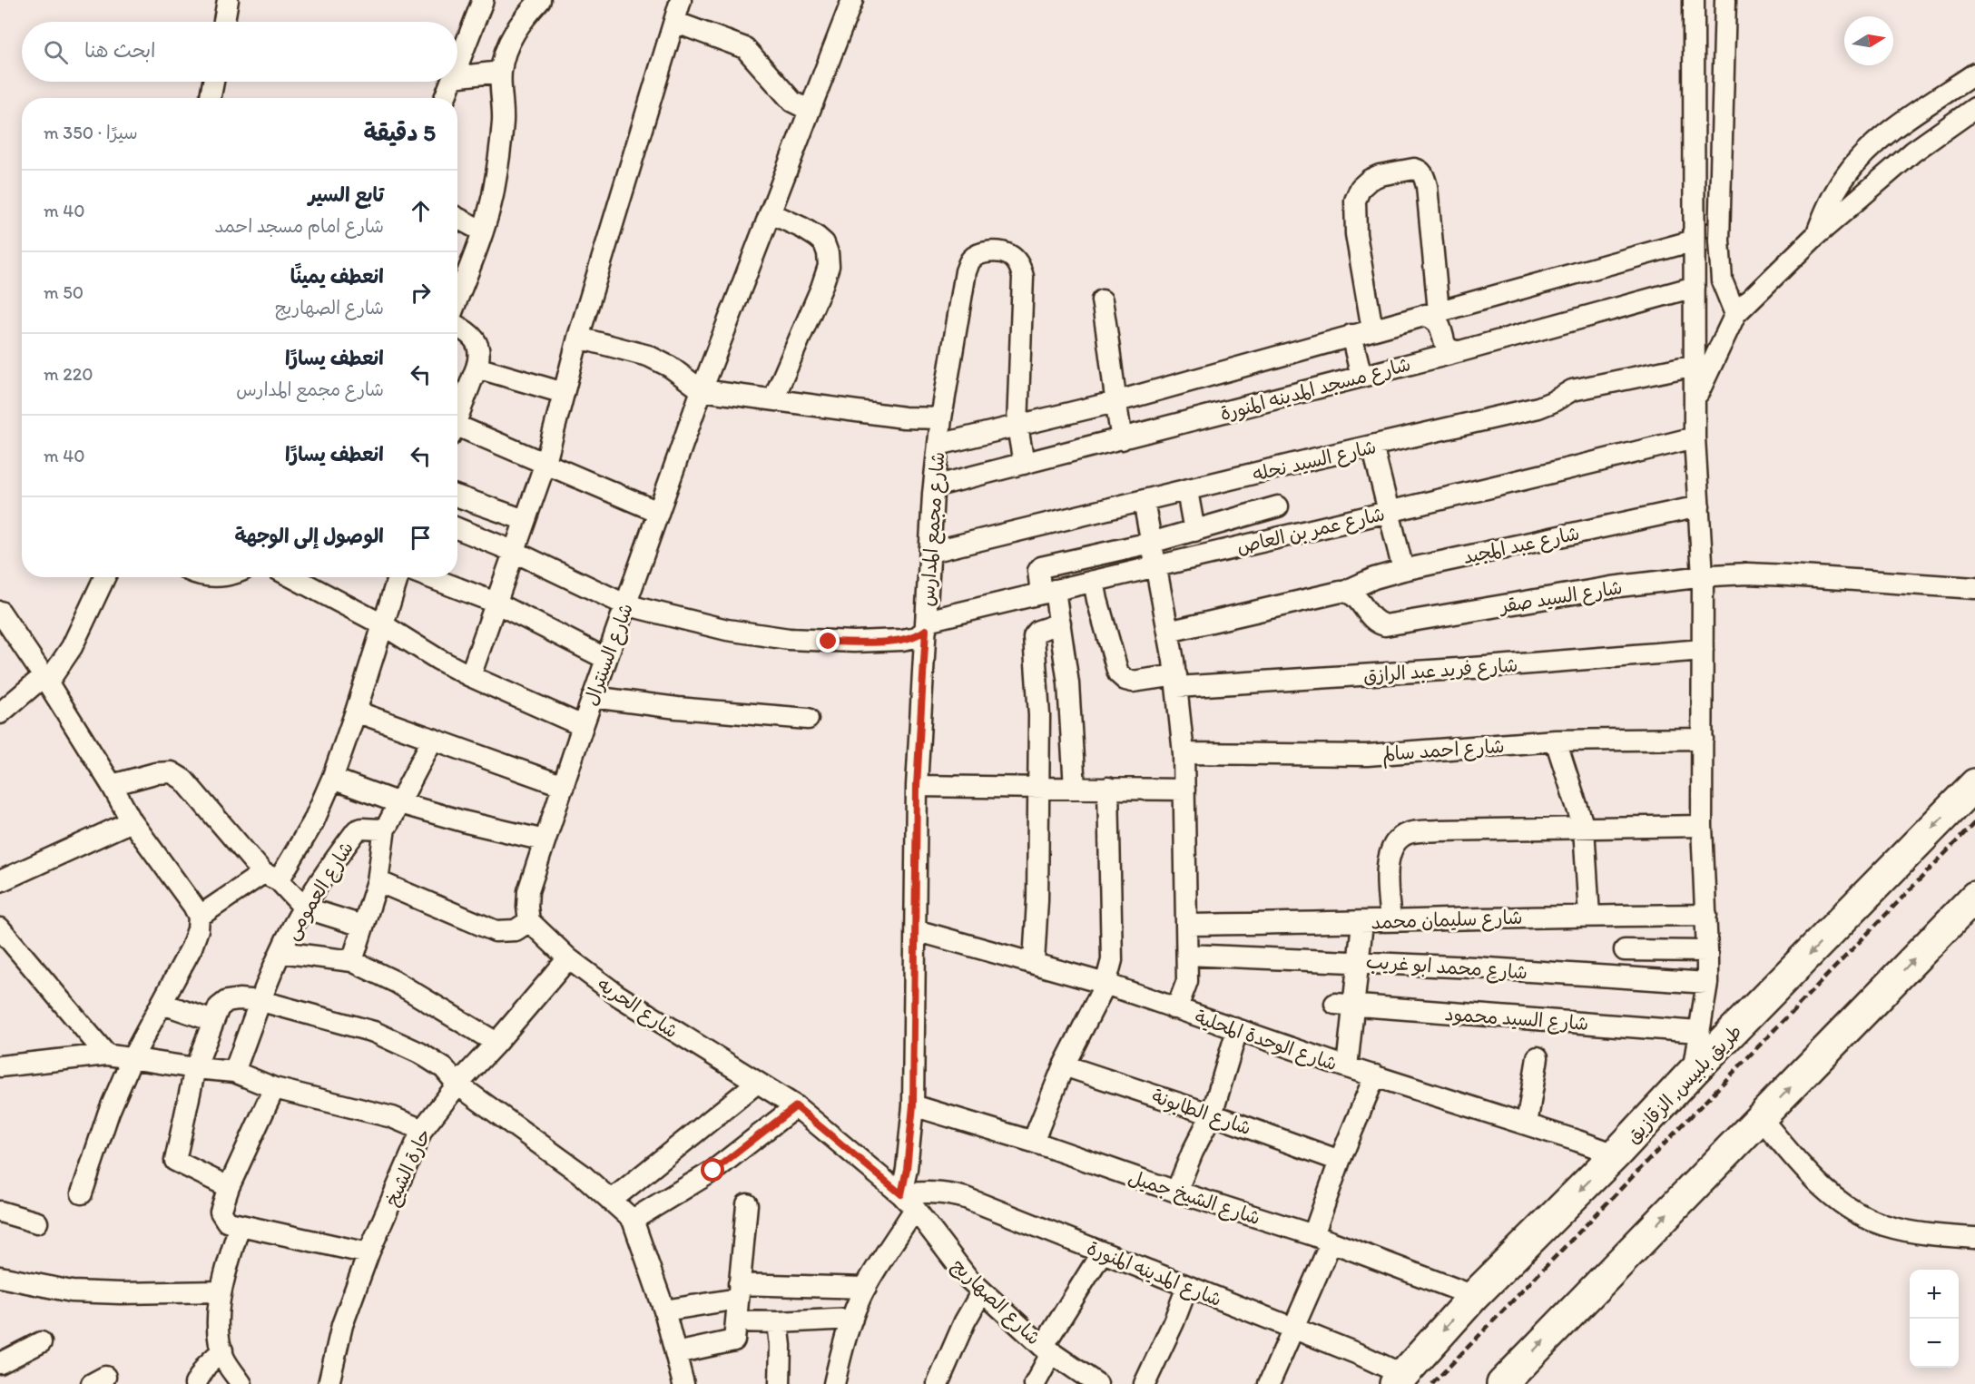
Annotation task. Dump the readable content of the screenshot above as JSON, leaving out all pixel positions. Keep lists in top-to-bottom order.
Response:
{
  "streets": {
    "highway": ["طريق بلبيس, الزقازيق"],
    "street": [
      "شارع مسجد المدينه المنورة",
      "شارع السيد نحله",
      "شارع مجمع المدارس",
      "شارع عمر بن العاص",
      "شارع عبد المجيد",
      "شارع السيد صقر",
      "شارع السنترال",
      "شارع فريد عبد الرازق",
      "شارع احمد سالم",
      "شارع العمومى",
      "شارع سليمان محمد",
      "شارع محمد ابو غريب",
      "شارع الحريه",
      "شارع السيد محمود",
      "شارع الوحدة المحلية",
      "شارع الطابونة",
      "حارة الشيخ",
      "شارع الشيخ جميل",
      "شارع المدينه المنورة",
      "شارع الصهاريج"
    ]
  },
  "crossings": [
    ["شارع مسجد المدينه المنورة", "شارع مجمع المدارس"],
    ["شارع السيد نحله", "شارع مجمع المدارس"],
    ["شارع مجمع المدارس", "شارع عمر بن العاص"],
    ["شارع مجمع المدارس", "شارع الوحدة المحلية"],
    ["شارع مجمع المدارس", "شارع الشيخ جميل"],
    ["شارع مجمع المدارس", "شارع المدينه المنورة"],
    ["شارع مجمع المدارس", "شارع الصهاريج"],
    ["شارع عمر بن العاص", "شارع السنترال"],
    ["شارع عمر بن العاص", "شارع فريد عبد الرازق"],
    ["شارع عبد المجيد", "شارع السيد صقر"],
    ["شارع السنترال", "شارع الحريه"],
    ["شارع الحريه", "حارة الشيخ"],
    ["شارع الحريه", "شارع الصهاريج"],
    ["شارع الوحدة المحلية", "طريق بلبيس, الزقازيق"],
    ["طريق بلبيس, الزقازيق", "شارع الشيخ جميل"],
    ["طريق بلبيس, الزقازيق", "شارع المدينه المنورة"],
    ["شارع المدينه المنورة", "شارع الصهاريج"]
  ],
  "north": "right",
  "page": {
    "search": "ابحث هنا",
    "heading": ["5 دقيقة", "سيرًا · 350 m"],
    "list": [
      ["تابع السير", "شارع امام مسجد احمد", "40 m"],
      ["انعطف يمينًا", "شارع الصهاريج", "50 m"],
      ["انعطف يسارًا", "شارع مجمع المدارس", "220 m"],
      ["انعطف يسارًا", "40 m"],
      "الوصول إلى الوجهة"
    ],
    "map_buttons": ["+", "−"]
  }
}
